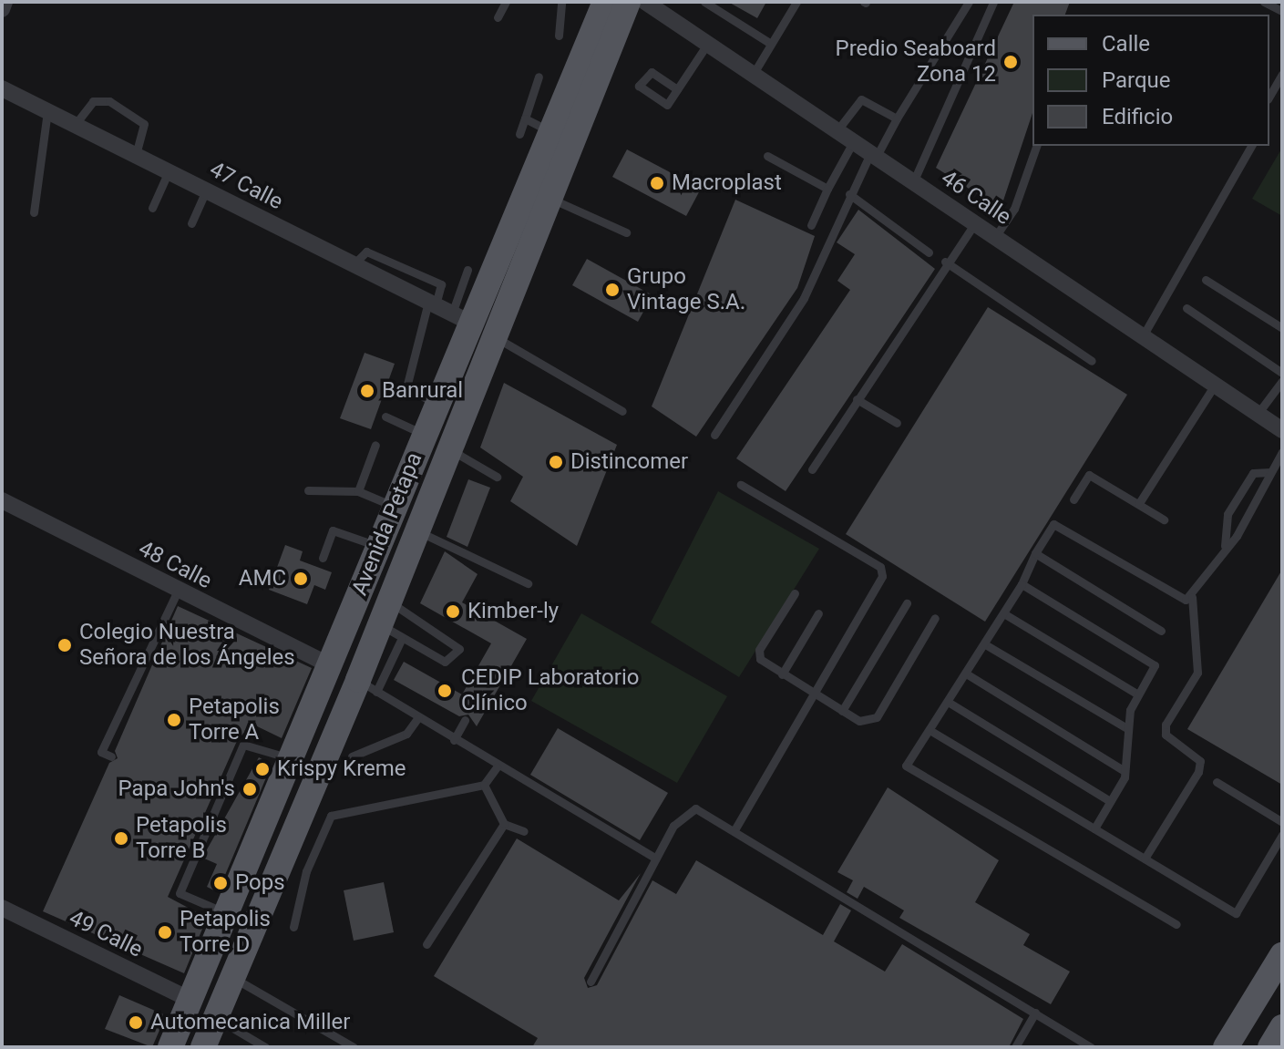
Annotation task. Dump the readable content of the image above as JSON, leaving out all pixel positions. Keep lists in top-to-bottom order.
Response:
{
  "streets": {
    "main road": ["Avenida Petapa"],
    "street": [
      "47 Calle",
      "46 Calle",
      "48 Calle",
      "49 Calle"
    ]
  },
  "crossings": [
    ["47 Calle", "Avenida Petapa"],
    ["Avenida Petapa", "48 Calle"],
    ["Avenida Petapa", "49 Calle"]
  ],
  "places": [
    "Predio Seaboard Zona 12",
    "Macroplast",
    "Grupo Vintage S.A.",
    "Banrural",
    "Distincomer",
    "AMC",
    "Kimber-ly",
    "Colegio Nuestra Señora de los Ángeles",
    "CEDIP Laboratorio Clínico",
    "Petapolis Torre A",
    "Krispy Kreme",
    "Papa John's",
    "Petapolis Torre B",
    "Pops",
    "Petapolis Torre D",
    "Automecanica Miller"
  ],
  "legend": ["Calle", "Parque", "Edificio"]
}
